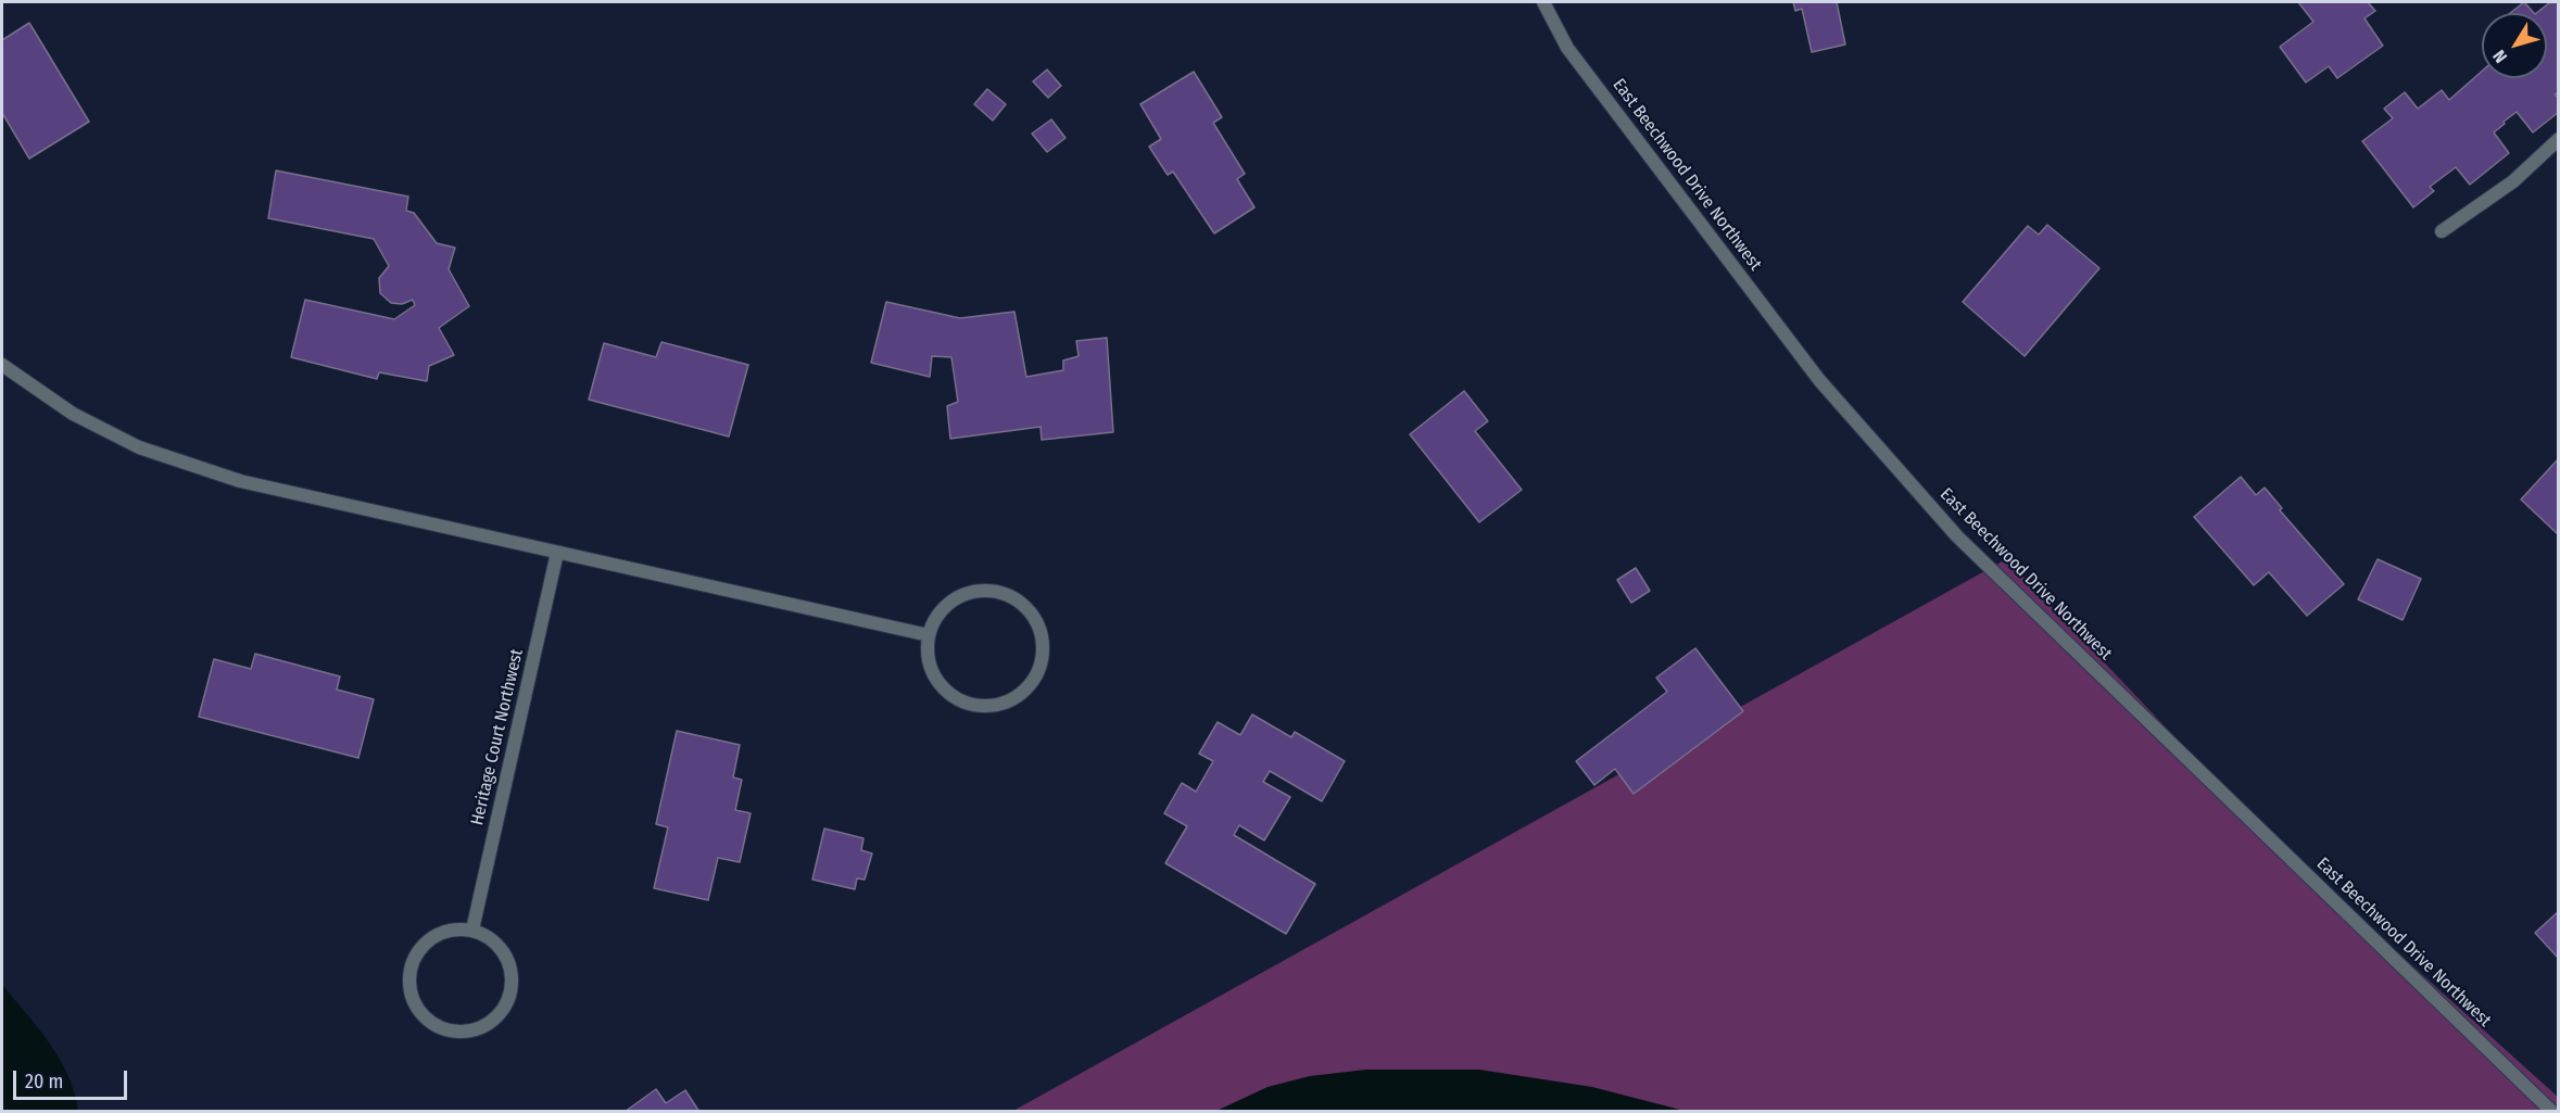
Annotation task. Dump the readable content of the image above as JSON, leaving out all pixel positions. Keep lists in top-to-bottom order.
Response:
{
  "streets": {
    "street": ["East Beechwood Drive Northwest", "Heritage Court Northwest"]
  },
  "scale_bar": "20 m",
  "north": "bottom left"
}
